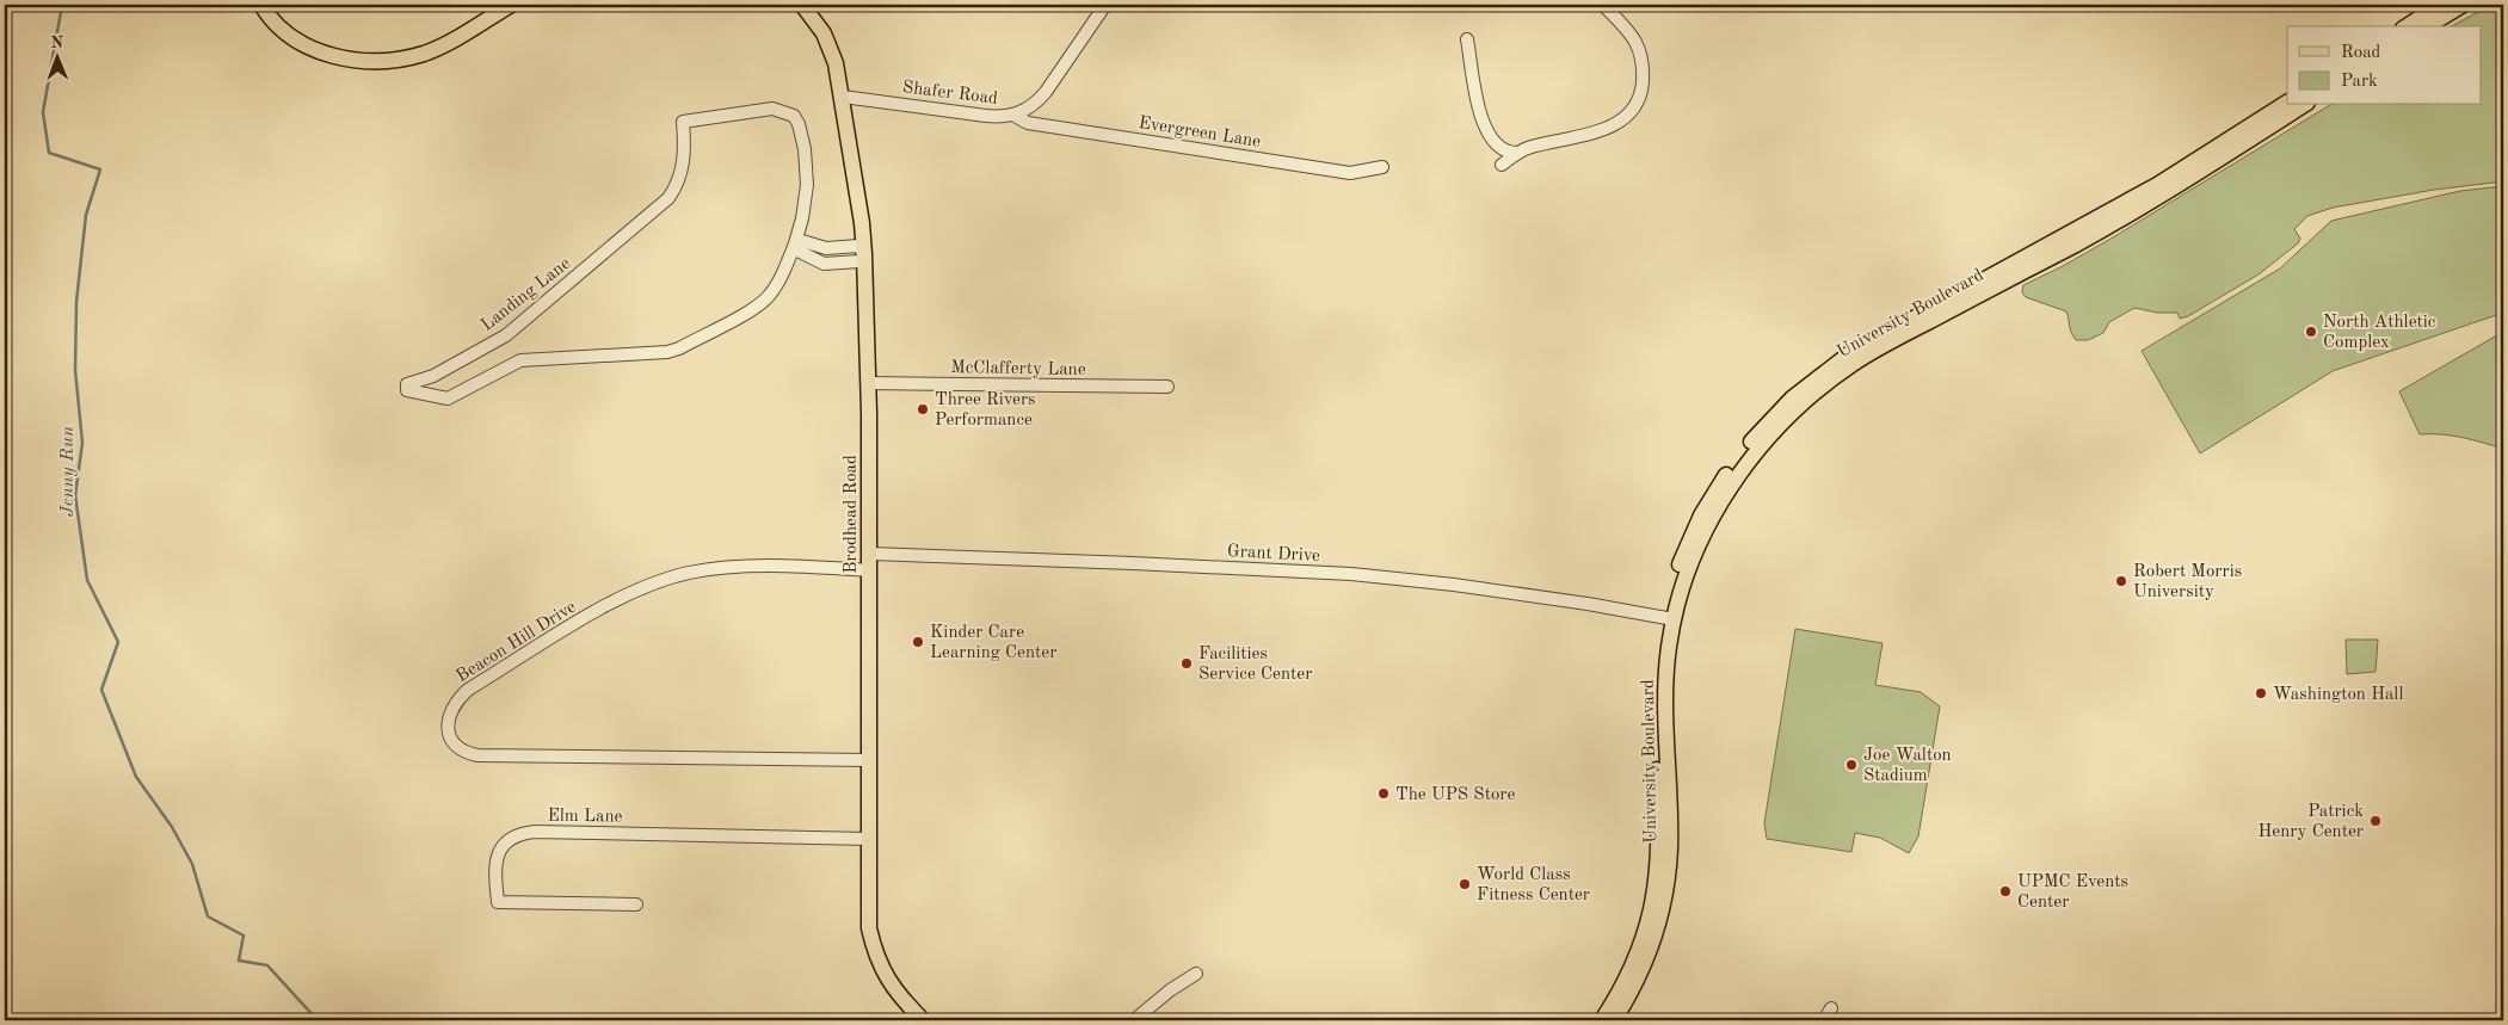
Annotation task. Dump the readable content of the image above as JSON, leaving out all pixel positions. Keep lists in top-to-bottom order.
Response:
{
  "streets": {
    "main road": ["University Boulevard", "Brodhead Road"],
    "street": [
      "Shafer Road",
      "Evergreen Lane",
      "Landing Lane",
      "McClafferty Lane",
      "Grant Drive",
      "Beacon Hill Drive",
      "Elm Lane"
    ]
  },
  "crossings": [
    ["Shafer Road", "Evergreen Lane"],
    ["Shafer Road", "Brodhead Road"],
    ["University Boulevard", "Grant Drive"],
    ["McClafferty Lane", "Brodhead Road"],
    ["Brodhead Road", "Grant Drive"],
    ["Brodhead Road", "Beacon Hill Drive"],
    ["Brodhead Road", "Elm Lane"]
  ],
  "water": ["Jenny Run"],
  "places": [
    "North Athletic Complex",
    "Three Rivers Performance",
    "Robert Morris University",
    "Kinder Care Learning Center",
    "Facilities Service Center",
    "Washington Hall",
    "Joe Walton Stadium",
    "The UPS Store",
    "Patrick Henry Center",
    "World Class Fitness Center",
    "UPMC Events Center"
  ],
  "legend": ["Road", "Park"],
  "north": "top"
}
